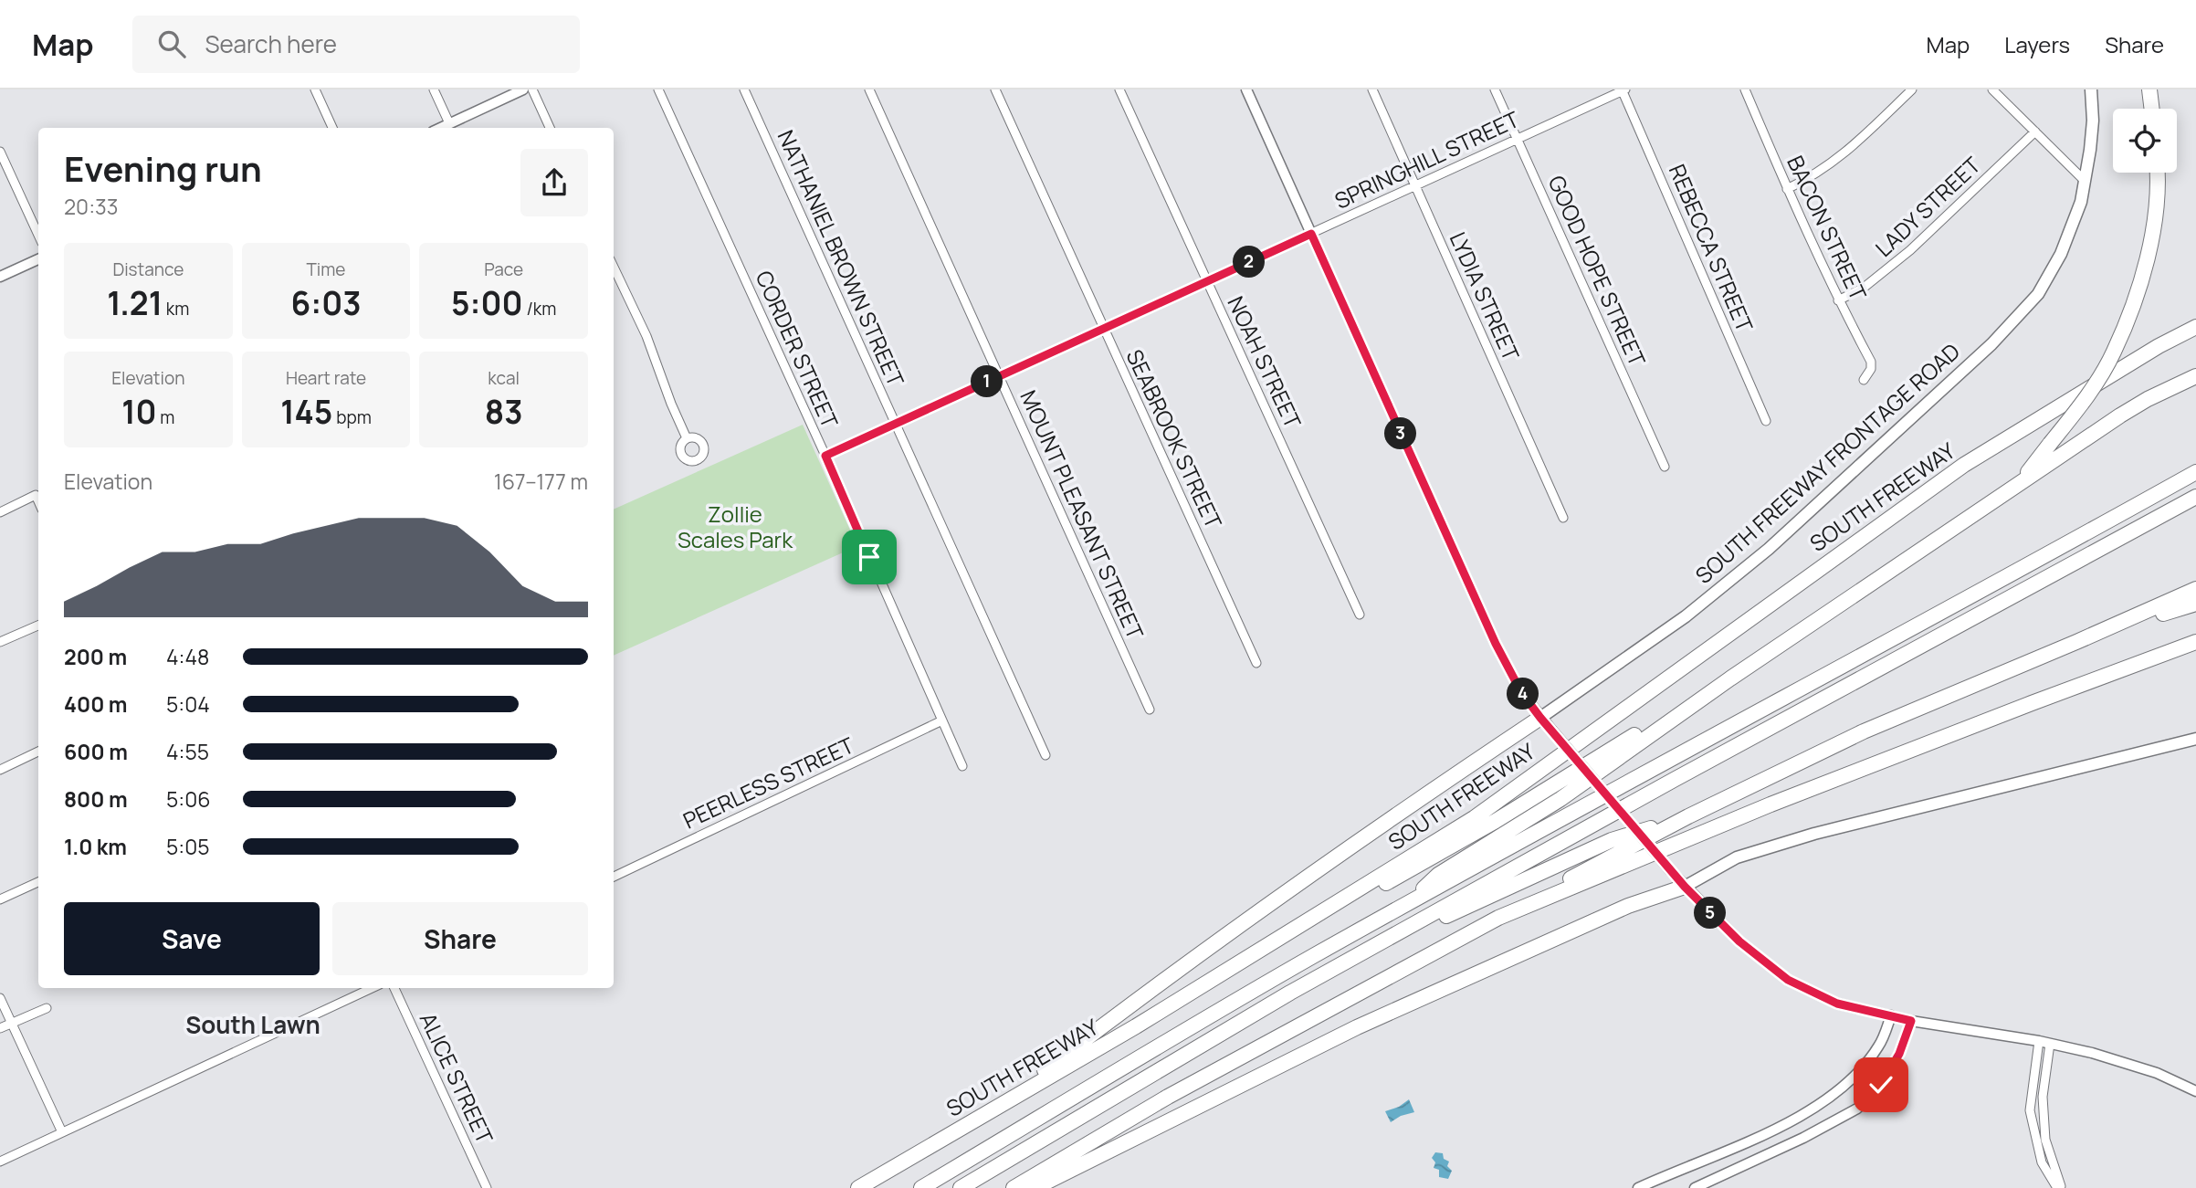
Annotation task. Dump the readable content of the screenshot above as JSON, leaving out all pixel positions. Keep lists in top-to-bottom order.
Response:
{
  "streets": {
    "highway": ["SOUTH FREEWAY"],
    "main road": ["SOUTH FREEWAY FRONTAGE ROAD"],
    "street": [
      "SPRINGHILL STREET",
      "LADY STREET",
      "BACON STREET",
      "REBECCA STREET",
      "NATHANIEL BROWN STREET",
      "GOOD HOPE STREET",
      "LYDIA STREET",
      "CORDER STREET",
      "NOAH STREET",
      "SEABROOK STREET",
      "MOUNT PLEASANT STREET",
      "PEERLESS STREET",
      "ALICE STREET"
    ]
  },
  "crossings": [
    ["SPRINGHILL STREET", "REBECCA STREET"],
    ["SPRINGHILL STREET", "NATHANIEL BROWN STREET"],
    ["SPRINGHILL STREET", "GOOD HOPE STREET"],
    ["SPRINGHILL STREET", "LYDIA STREET"],
    ["SPRINGHILL STREET", "CORDER STREET"],
    ["SPRINGHILL STREET", "NOAH STREET"],
    ["SPRINGHILL STREET", "SEABROOK STREET"],
    ["SPRINGHILL STREET", "MOUNT PLEASANT STREET"],
    ["LADY STREET", "BACON STREET"],
    ["CORDER STREET", "PEERLESS STREET"]
  ],
  "districts": ["South Lawn"],
  "parks": ["Zollie Scales Park"],
  "page": {
    "header": "Map",
    "search": "Search here",
    "nav": ["Map", "Layers", "Share"],
    "heading": ["Evening run", "20:33"],
    "stats": [
      ["Distance", "1.21 km"],
      ["Time", "6:03"],
      ["Pace", "5:00 /km"],
      ["Elevation", "10 m"],
      ["Heart rate", "145 bpm"],
      ["kcal", "83"]
    ],
    "pins": [
      "2",
      "1",
      "3",
      "4",
      "5"
    ],
    "chart": ["Elevation", "167–177 m"],
    "list": [
      {
        "name": "200 m",
        "note": "4:48"
      },
      {
        "name": "400 m",
        "note": "5:04"
      },
      {
        "name": "600 m",
        "note": "4:55"
      },
      {
        "name": "800 m",
        "note": "5:06"
      },
      {
        "name": "1.0 km",
        "note": "5:05"
      }
    ],
    "buttons": ["Save", "Share"]
  }
}
